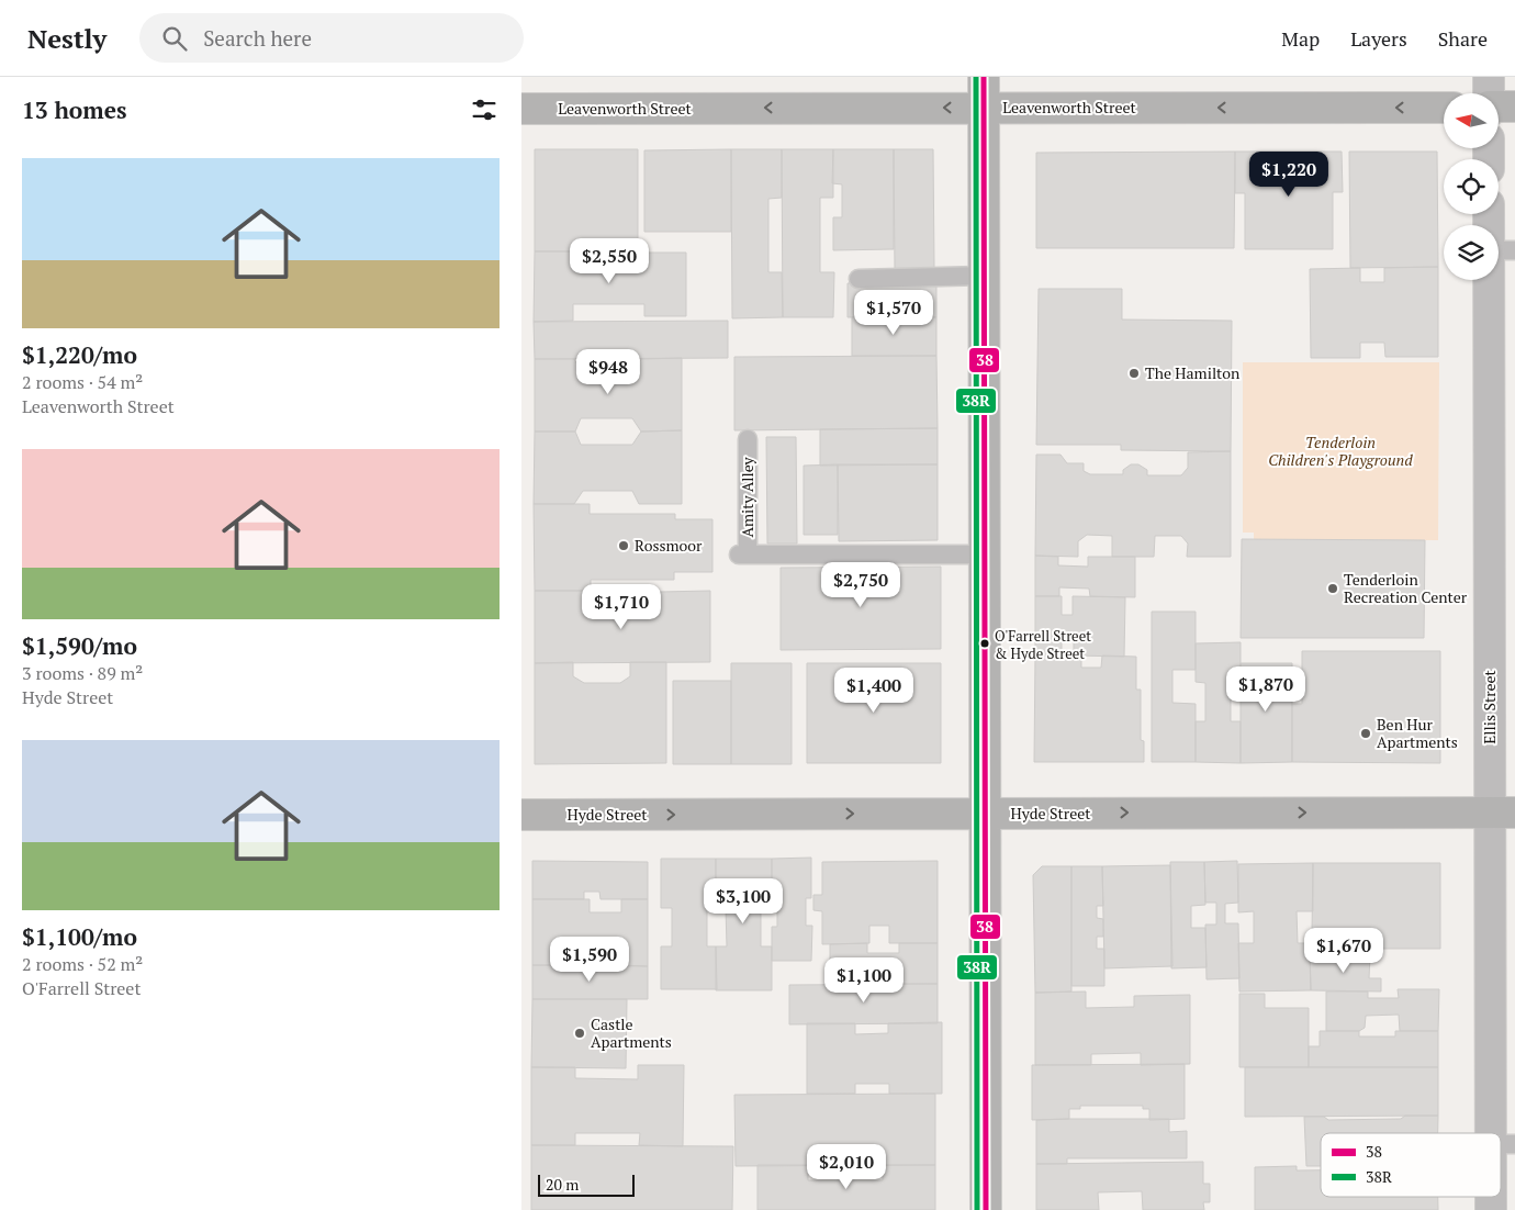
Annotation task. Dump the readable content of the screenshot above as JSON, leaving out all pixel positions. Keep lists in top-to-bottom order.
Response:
{
  "streets": {
    "street": ["Leavenworth Street", "Ellis Street", "Hyde Street"],
    "lane": ["Amity Alley"]
  },
  "crossings": [
    ["Ellis Street", "Hyde Street"]
  ],
  "one_way": ["Leavenworth Street", "Hyde Street"],
  "parks": ["Tenderloin Children's Playground"],
  "places": [
    "The Hamilton",
    "Rossmoor",
    "Tenderloin Recreation Center",
    "O'Farrell Street & Hyde Street",
    "Ben Hur Apartments",
    "Castle Apartments"
  ],
  "lines": ["transit line 38", "transit line 38R"],
  "legend": ["38", "38R"],
  "scale_bar": "20 m",
  "north": "left",
  "page": {
    "header": "Nestly",
    "search": "Search here",
    "nav": ["Map", "Layers", "Share"],
    "heading": "13 homes",
    "list": [
      {
        "name": "$1,220/mo",
        "note": "2 rooms · 54 m² · Leavenworth Street"
      },
      {
        "name": "$1,590/mo",
        "note": "3 rooms · 89 m² · Hyde Street"
      },
      {
        "name": "$1,100/mo",
        "note": "2 rooms · 52 m² · O'Farrell Street"
      }
    ],
    "price": [
      "$1,220",
      "$2,550",
      "$1,570",
      "$948",
      "$2,750",
      "$1,710",
      "$1,870",
      "$1,400",
      "$3,100",
      "$1,670",
      "$1,590",
      "$1,100",
      "$2,010"
    ],
    "scale": "20 m"
  }
}
